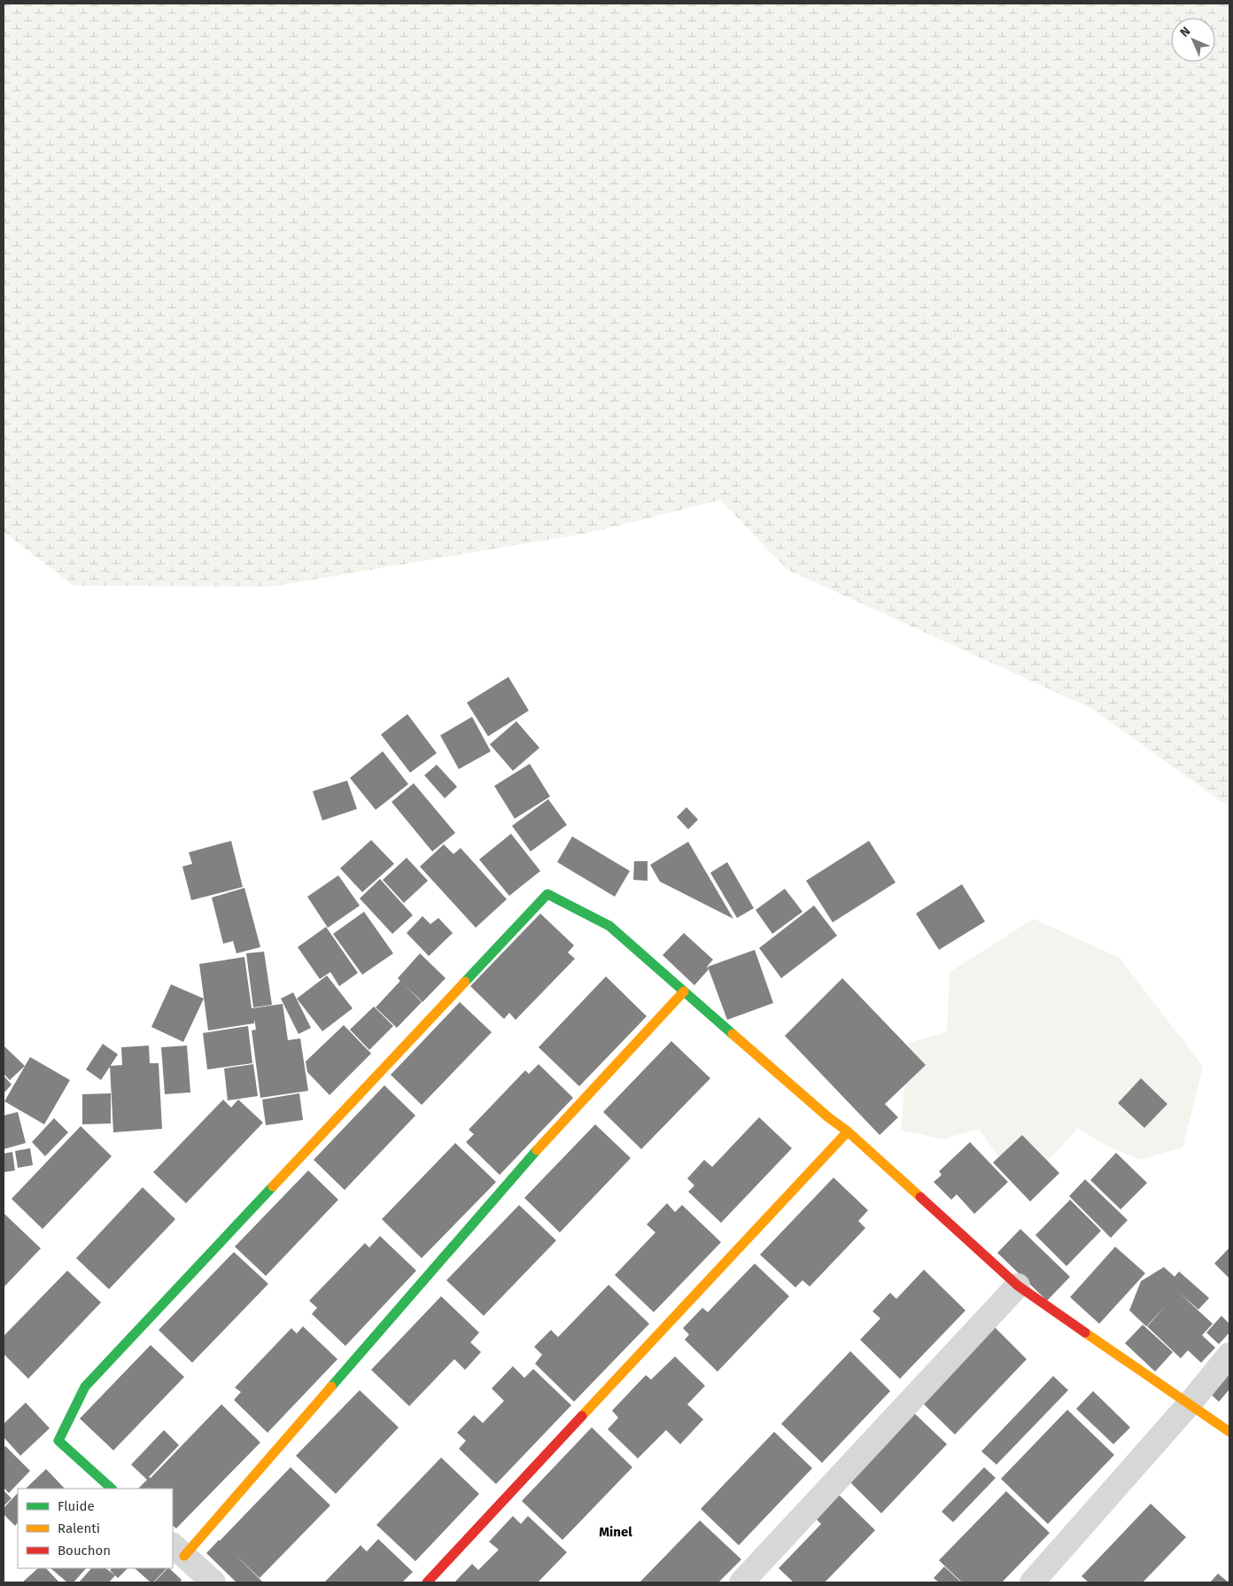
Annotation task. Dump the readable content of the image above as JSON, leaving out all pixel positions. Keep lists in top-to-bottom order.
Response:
{
  "districts": ["Minel"],
  "legend": ["Fluide", "Ralenti", "Bouchon"],
  "north": "top left"
}
